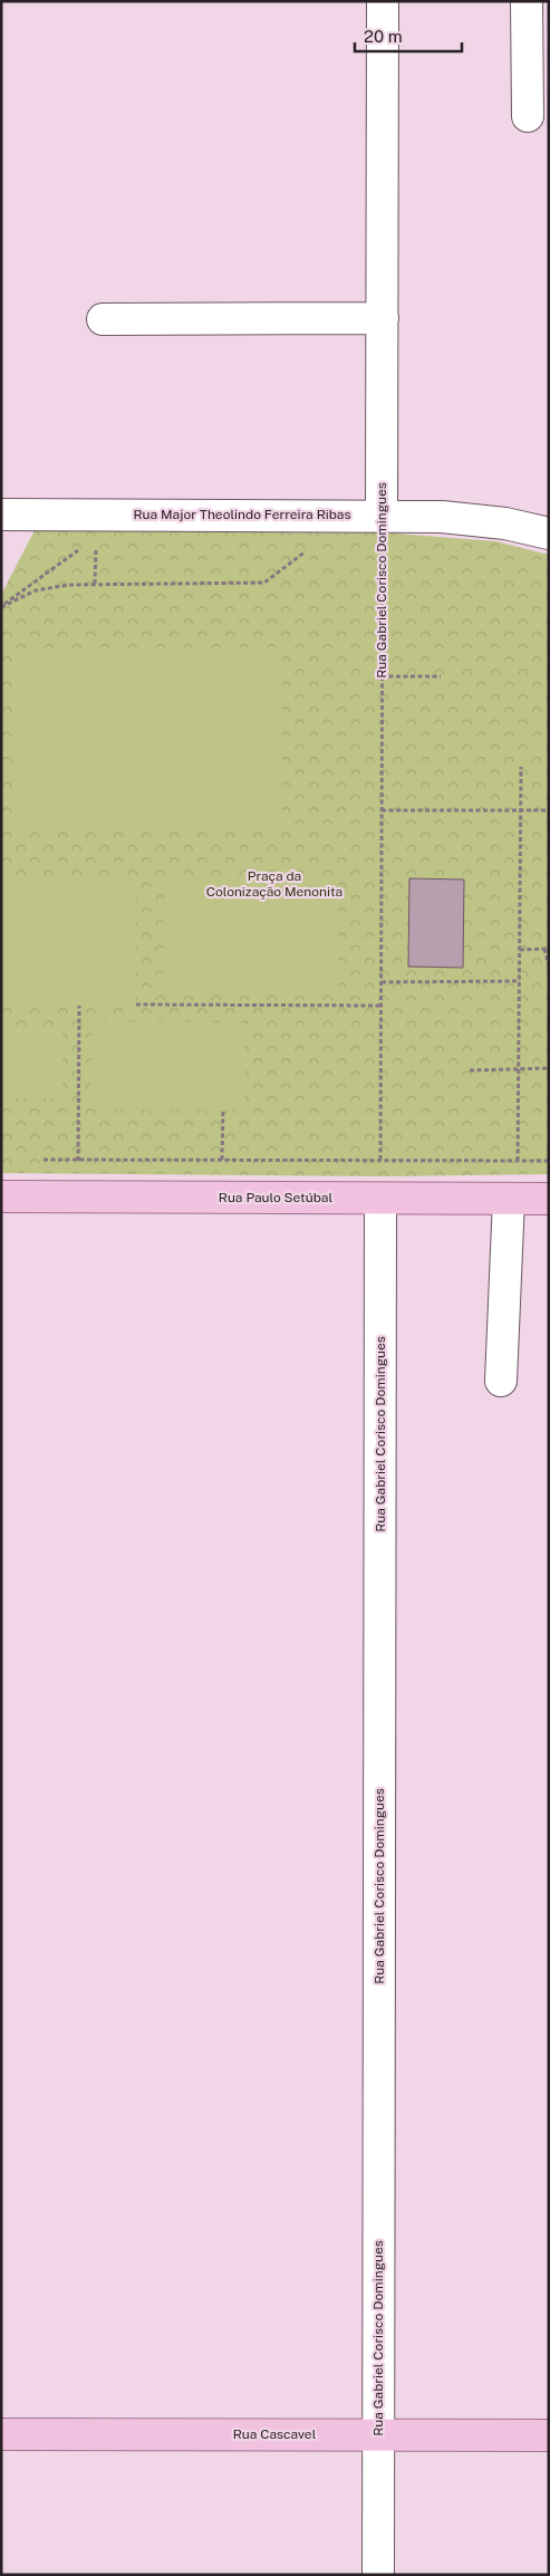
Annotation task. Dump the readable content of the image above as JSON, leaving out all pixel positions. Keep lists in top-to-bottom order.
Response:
{
  "streets": {
    "main road": ["Rua Paulo Setúbal", "Rua Cascavel"],
    "street": ["Rua Major Theolindo Ferreira Ribas", "Rua Gabriel Corisco Domingues"]
  },
  "crossings": [
    ["Rua Major Theolindo Ferreira Ribas", "Rua Gabriel Corisco Domingues"],
    ["Rua Gabriel Corisco Domingues", "Rua Paulo Setúbal"],
    ["Rua Gabriel Corisco Domingues", "Rua Cascavel"]
  ],
  "parks": ["Praça da Colonização Menonita"],
  "scale_bar": "20 m"
}
